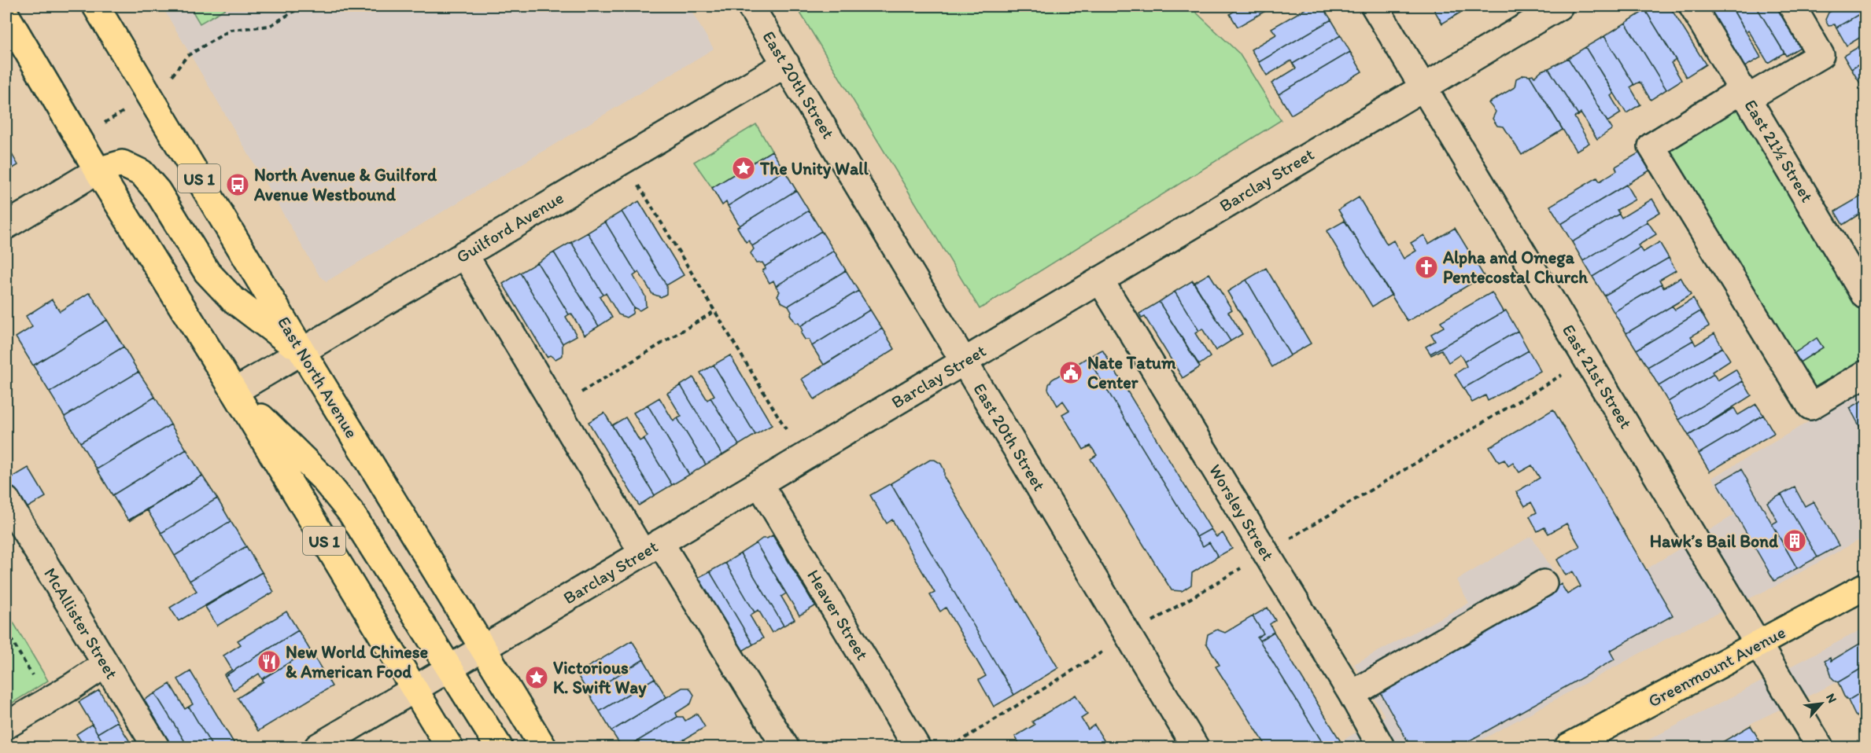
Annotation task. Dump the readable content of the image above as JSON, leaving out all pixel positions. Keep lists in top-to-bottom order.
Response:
{
  "streets": {
    "main road": ["US 1", "East North Avenue", "Greenmount Avenue"],
    "street": [
      "East 20th Street",
      "East 21½ Street",
      "Barclay Street",
      "Guilford Avenue",
      "East 21st Street",
      "Worsley Street",
      "Heaver Street",
      "McAllister Street"
    ]
  },
  "crossings": [
    ["East 20th Street", "Barclay Street"],
    ["East 20th Street", "Guilford Avenue"],
    ["US 1", "Barclay Street"],
    ["US 1", "Guilford Avenue"],
    ["Barclay Street", "East 21st Street"],
    ["Barclay Street", "East North Avenue"],
    ["Barclay Street", "Worsley Street"],
    ["Barclay Street", "Heaver Street"],
    ["Guilford Avenue", "East North Avenue"],
    ["East 21st Street", "Greenmount Avenue"]
  ],
  "places": {
    "place": ["The Unity Wall", "Victorious K. Swift Way"],
    "bus stop": ["North Avenue & Guilford Avenue Westbound"],
    "church": ["Alpha and Omega Pentecostal Church"],
    "public building": ["Nate Tatum Center"],
    "building": ["Hawk’s Bail Bond"],
    "restaurant": ["New World Chinese & American Food"]
  },
  "north": "top right"
}
